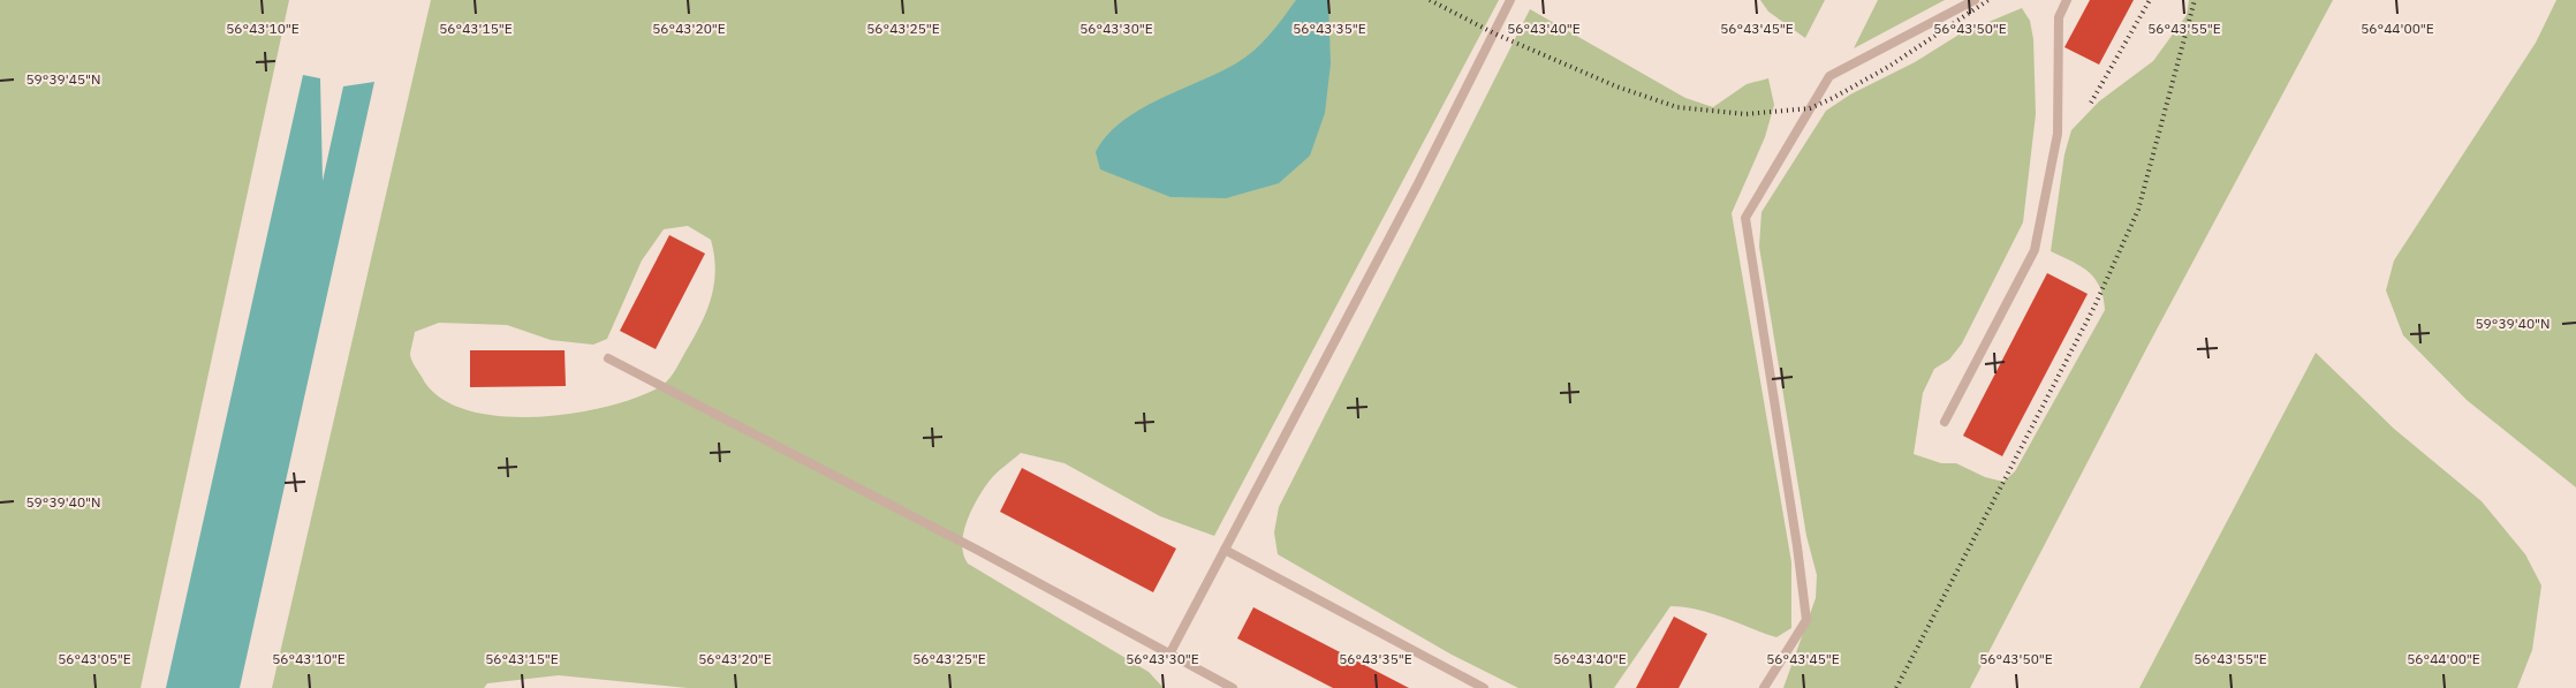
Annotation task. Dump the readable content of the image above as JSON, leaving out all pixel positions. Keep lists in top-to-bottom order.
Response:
{
  "coordinates": [
    "56°43'10\"E",
    "56°43'15\"E",
    "56°43'20\"E",
    "56°43'25\"E",
    "56°43'30\"E",
    "56°43'35\"E",
    "56°43'40\"E",
    "56°43'45\"E",
    "56°43'50\"E",
    "56°43'55\"E",
    "56°44'00\"E",
    "59°39'45\"N",
    "59°39'40\"N",
    "56°43'05\"E"
  ]
}
